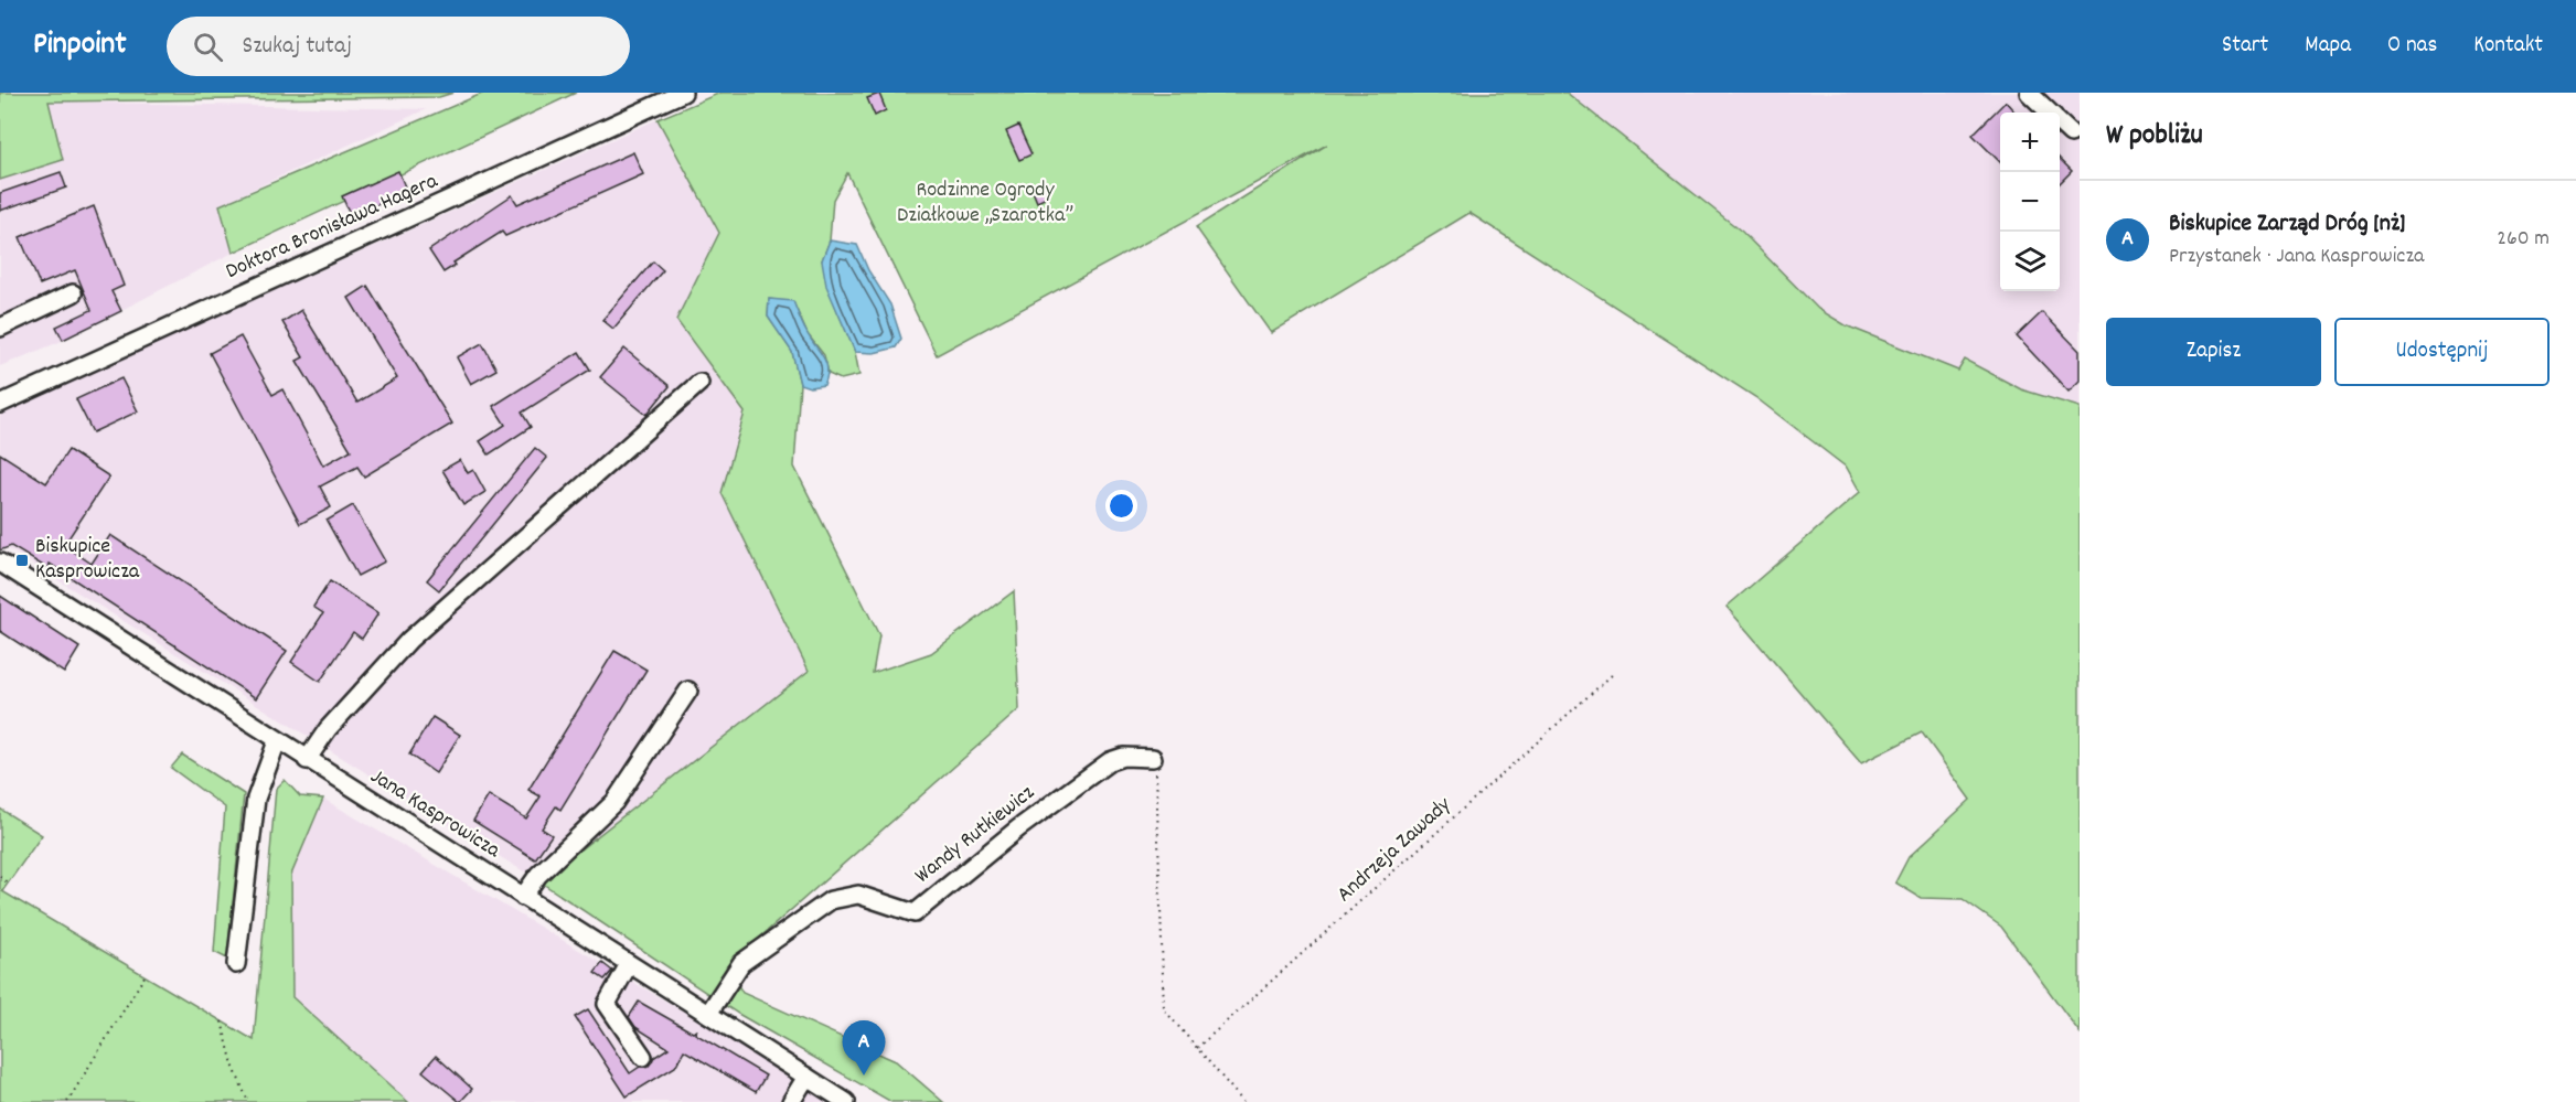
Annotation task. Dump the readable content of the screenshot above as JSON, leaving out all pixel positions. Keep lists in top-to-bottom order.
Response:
{
  "streets": {
    "street": ["Doktora Bronisława Hagera", "Jana Kasprowicza", "Wandy Rutkiewicz"],
    "path": ["Andrzeja Zawady"]
  },
  "crossings": [
    ["Jana Kasprowicza", "Wandy Rutkiewicz"]
  ],
  "parks": ["Rodzinne Ogrody Działkowe „Szarotka”"],
  "places": {
    "transit": ["Biskupice Kasprowicza"]
  },
  "page": {
    "header": "Pinpoint",
    "search": "Szukaj tutaj",
    "nav": [
      "Start",
      "Mapa",
      "O nas",
      "Kontakt"
    ],
    "heading": "W pobliżu",
    "map_buttons": ["+", "−"],
    "list": [
      {
        "mark": "A",
        "name": "Biskupice Zarząd Dróg [nż]",
        "note": "Przystanek · Jana Kasprowicza",
        "value": "260 m"
      }
    ],
    "buttons": ["Zapisz", "Udostępnij"],
    "pins": "A"
  }
}
